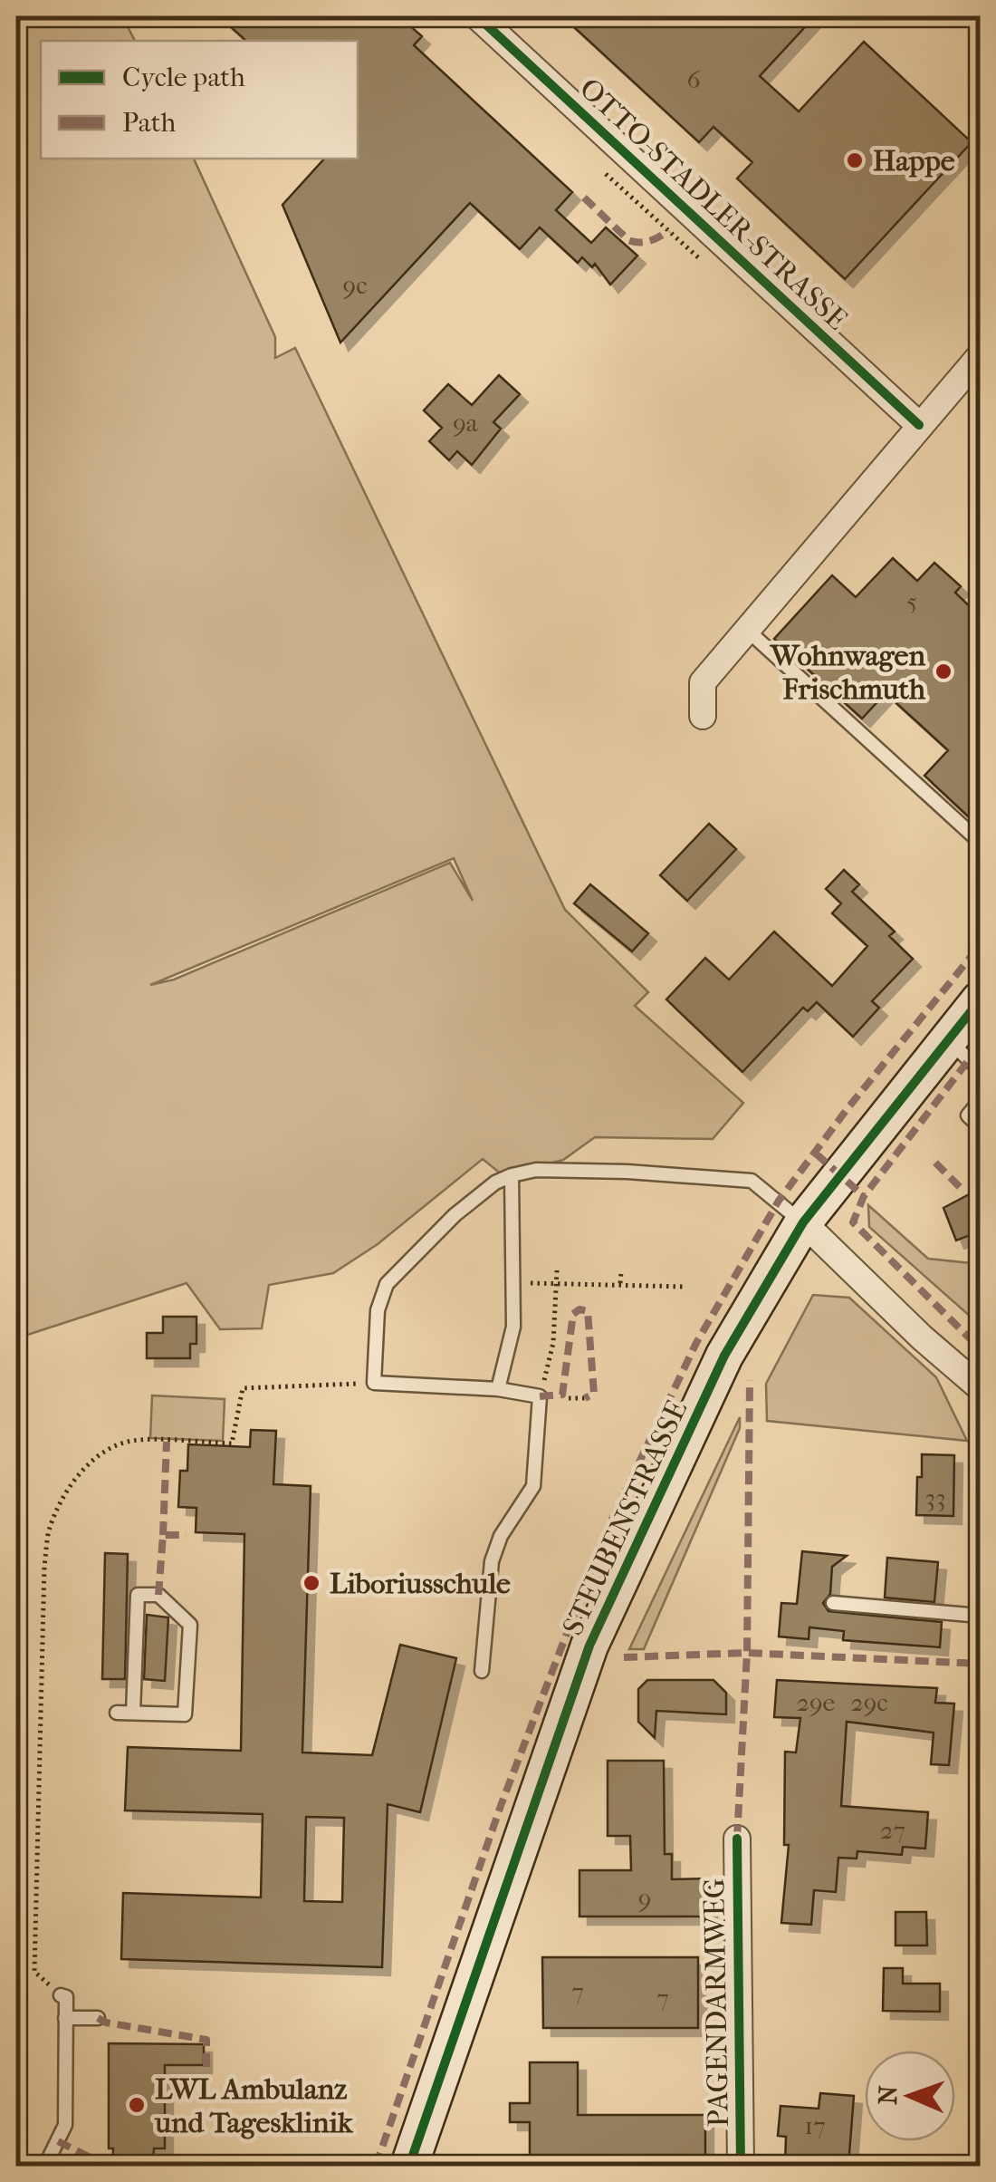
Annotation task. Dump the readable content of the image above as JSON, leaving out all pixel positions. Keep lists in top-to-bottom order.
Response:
{
  "streets": {
    "street": ["OTTO-STADLER-STRASSE", "STEUBENSTRASSE", "PAGENDARMWEG"]
  },
  "places": [
    "Happe",
    "Wohnwagen Frischmuth",
    "Liboriusschule",
    "LWL Ambulanz und Tagesklinik"
  ],
  "house_numbers": [
    "6",
    "9c",
    "9a",
    "5",
    "33",
    "29e",
    "29c",
    "27",
    "9",
    "7",
    "7",
    "17"
  ],
  "legend": ["Cycle path", "Path"],
  "north": "left"
}
